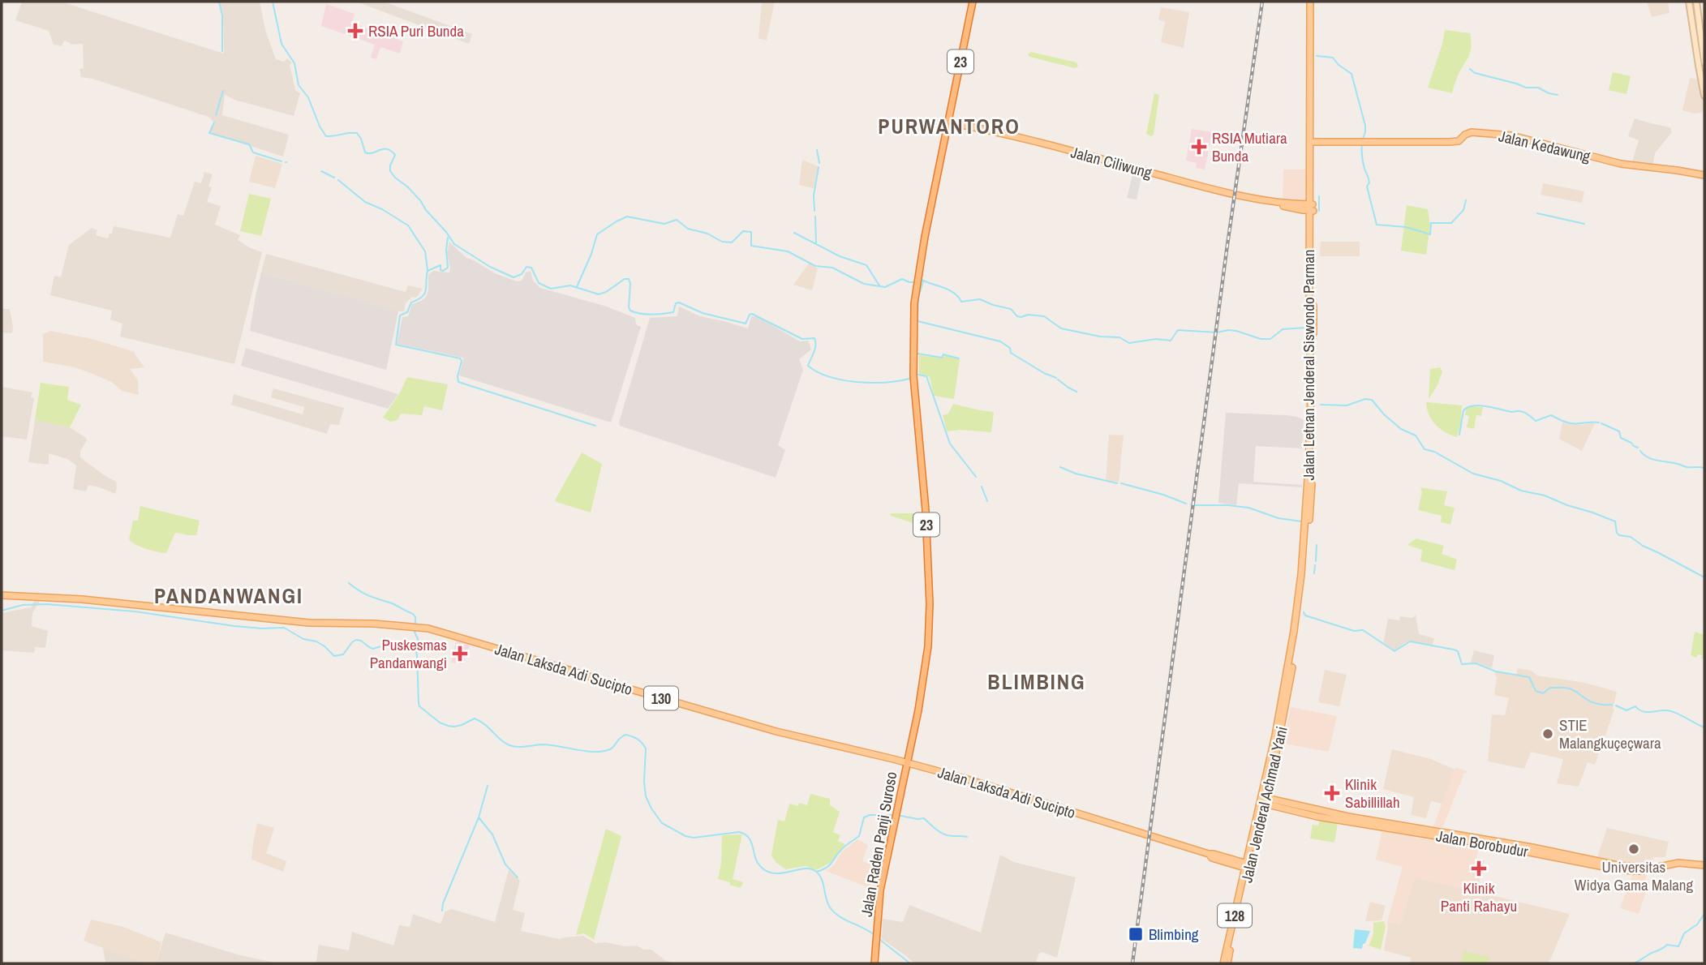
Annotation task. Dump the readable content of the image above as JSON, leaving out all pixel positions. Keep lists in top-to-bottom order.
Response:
{
  "streets": {
    "highway": ["23", "Jalan Raden Panji Suroso"],
    "main road": [
      "Jalan Kedawung",
      "Jalan Ciliwung",
      "Jalan Letnan Jenderal Siswondo Parman",
      "Jalan Laksda Adi Sucipto",
      "130",
      "Jalan Jenderal Achmad Yani",
      "Jalan Borobudur",
      "128"
    ]
  },
  "crossings": [
    ["23", "Jalan Ciliwung"],
    ["23", "Jalan Laksda Adi Sucipto"],
    ["23", "Jalan Raden Panji Suroso"],
    ["Jalan Kedawung", "Jalan Letnan Jenderal Siswondo Parman"],
    ["Jalan Ciliwung", "Jalan Letnan Jenderal Siswondo Parman"],
    ["Jalan Letnan Jenderal Siswondo Parman", "Jalan Jenderal Achmad Yani"],
    ["Jalan Laksda Adi Sucipto", "Jalan Jenderal Achmad Yani"],
    ["Jalan Laksda Adi Sucipto", "Jalan Raden Panji Suroso"],
    ["Jalan Jenderal Achmad Yani", "Jalan Borobudur"]
  ],
  "districts": ["PURWANTORO", "PANDANWANGI", "BLIMBING"],
  "places": {
    "health": [
      "RSIA Puri Bunda",
      "RSIA Mutiara Bunda",
      "Puskesmas Pandanwangi",
      "Klinik Sabillillah",
      "Klinik Panti Rahayu"
    ],
    "other": ["STIE Malangkuçeçwara", "Universitas Widya Gama Malang"],
    "transit": ["Blimbing"]
  }
}
